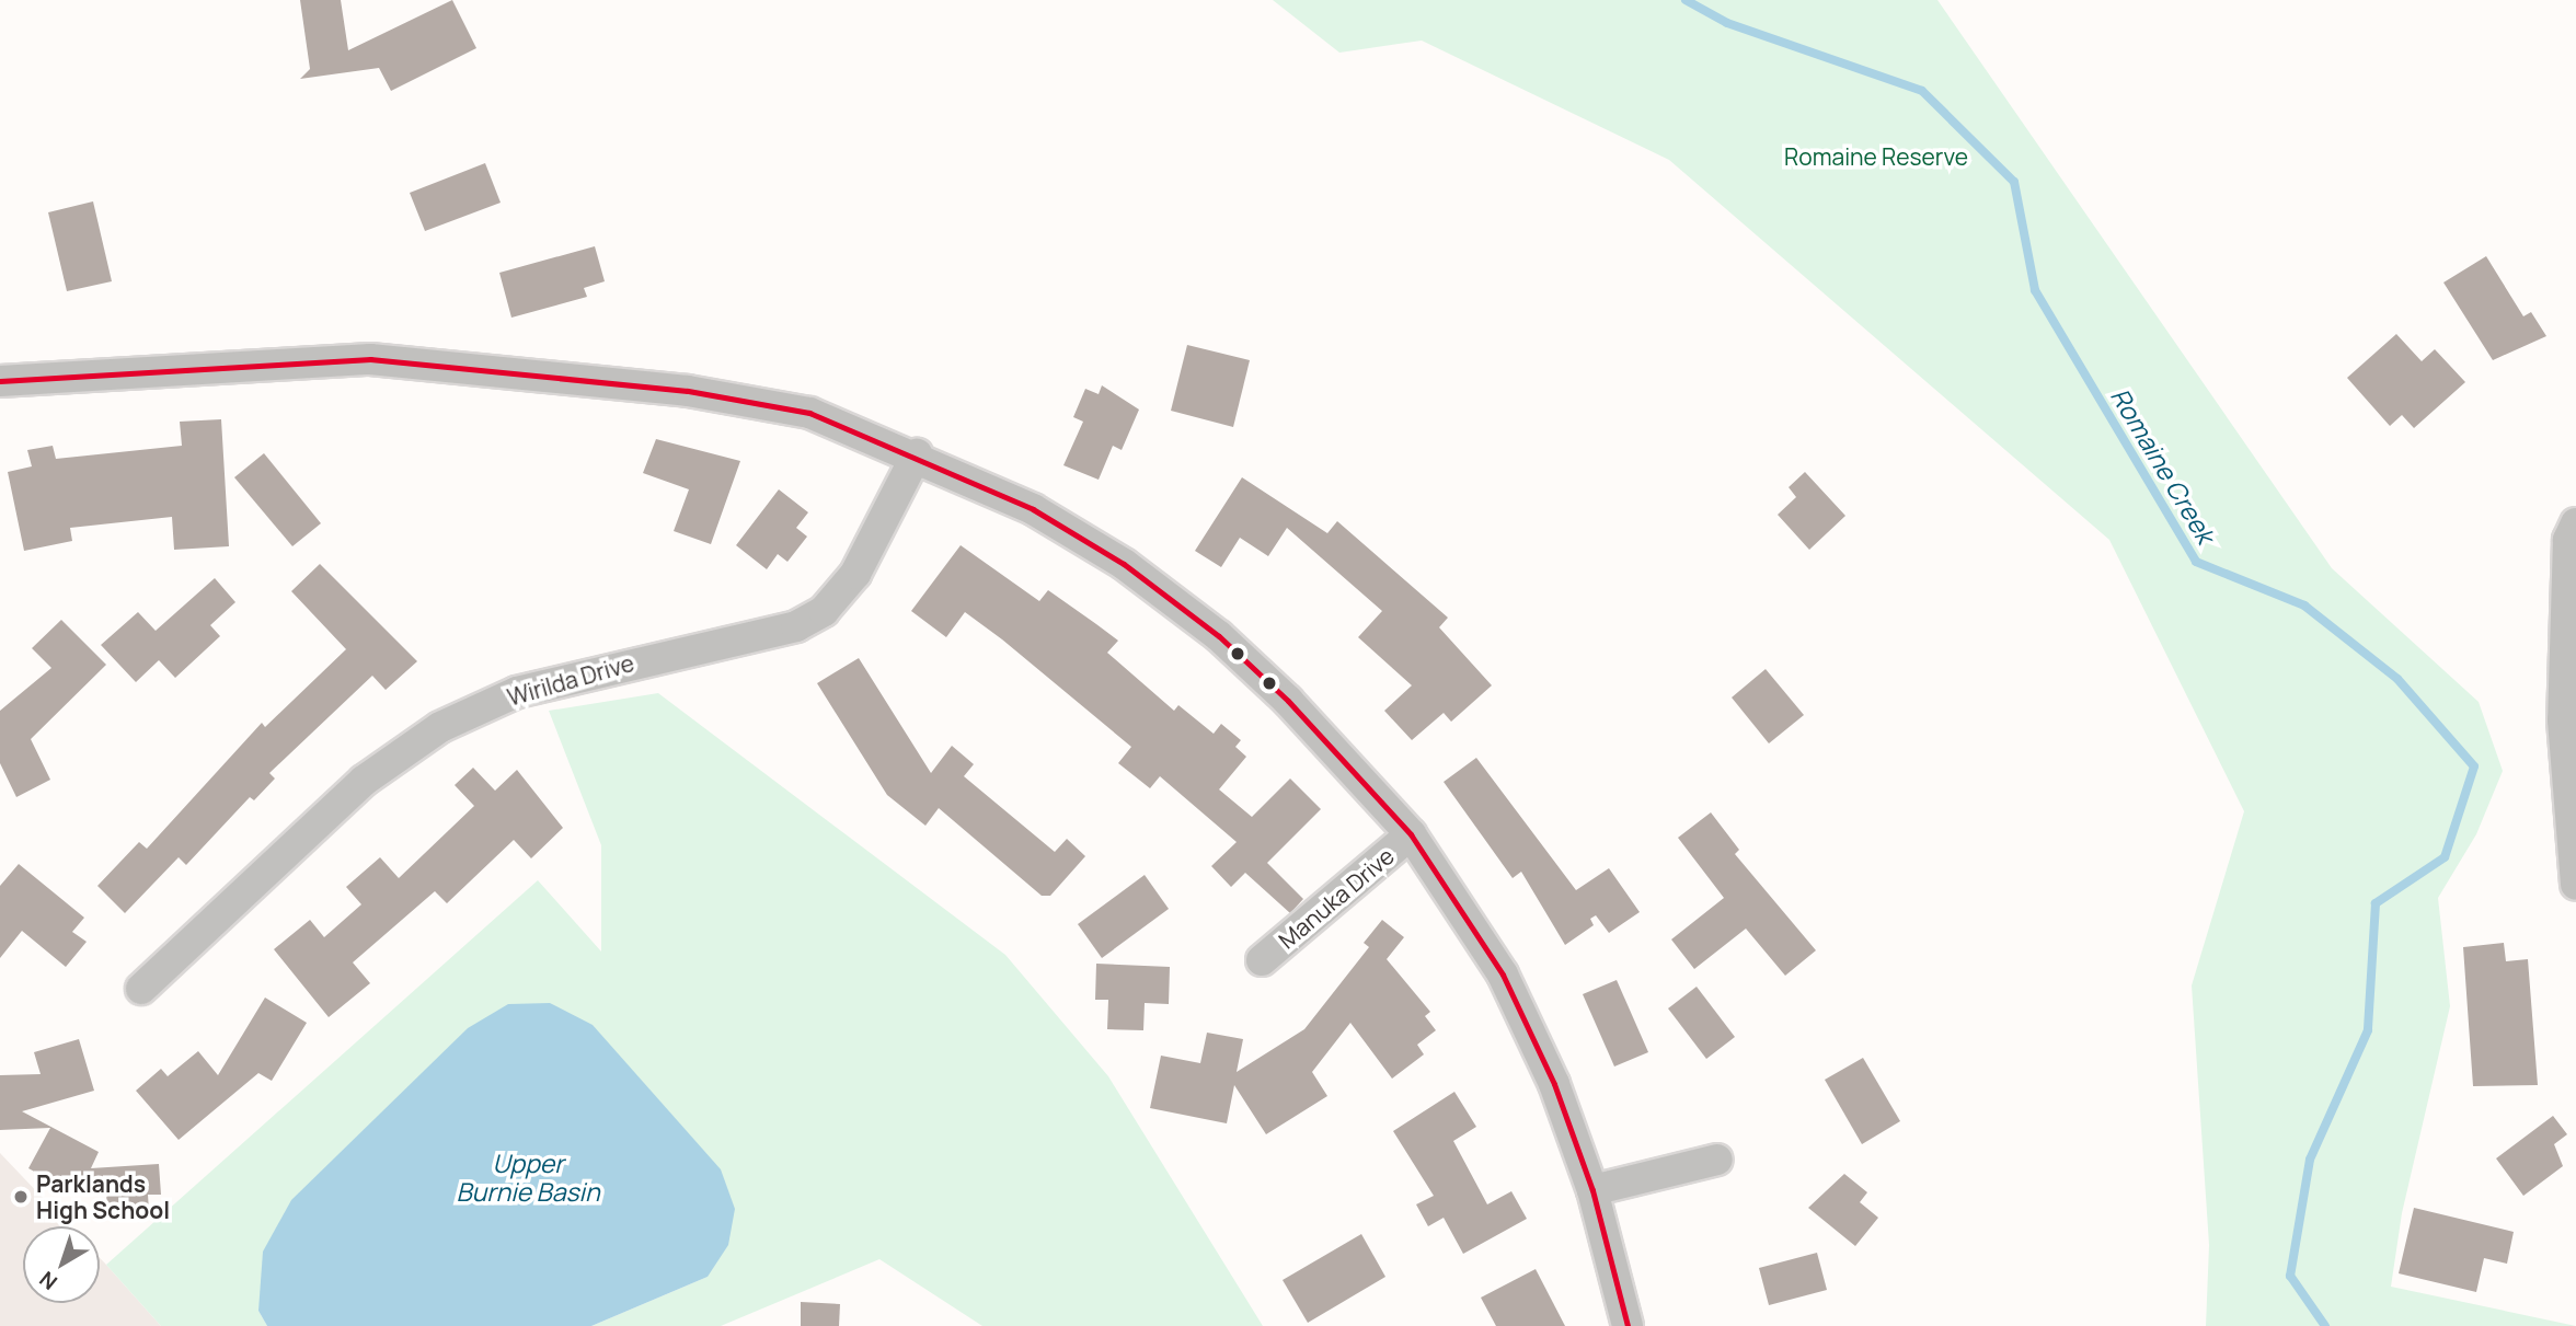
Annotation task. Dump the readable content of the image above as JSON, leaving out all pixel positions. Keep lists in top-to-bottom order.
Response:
{
  "streets": {
    "street": ["Wirilda Drive", "Manuka Drive"]
  },
  "crossings": [
    ["Wirilda Drive", "Manuka Drive"]
  ],
  "water": ["Romaine Creek", "Upper Burnie Basin"],
  "parks": ["Romaine Reserve"],
  "places": ["Parklands High School"],
  "north": "bottom left"
}
